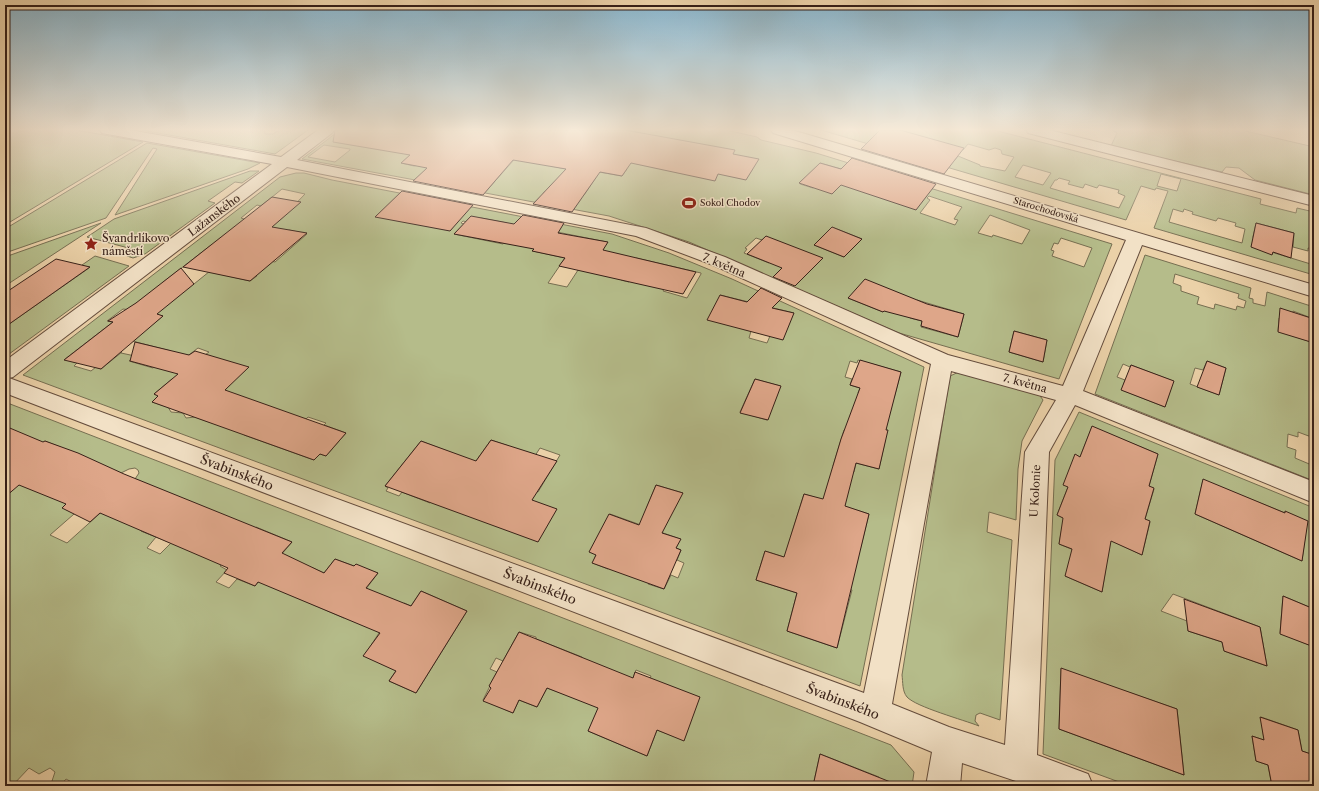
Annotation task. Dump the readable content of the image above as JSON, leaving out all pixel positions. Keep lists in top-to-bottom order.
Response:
{
  "streets": {
    "street": [
      "Starochodovská",
      "Lažanského",
      "7. května",
      "Švabinského",
      "U Kolonie"
    ]
  },
  "crossings": [
    ["Starochodovská", "U Kolonie"],
    ["7. května", "U Kolonie"],
    ["Švabinského", "U Kolonie"]
  ],
  "places": {
    "sports": ["Sokol Chodov"],
    "place": ["Švandrlíkovo náměstí"]
  }
}
